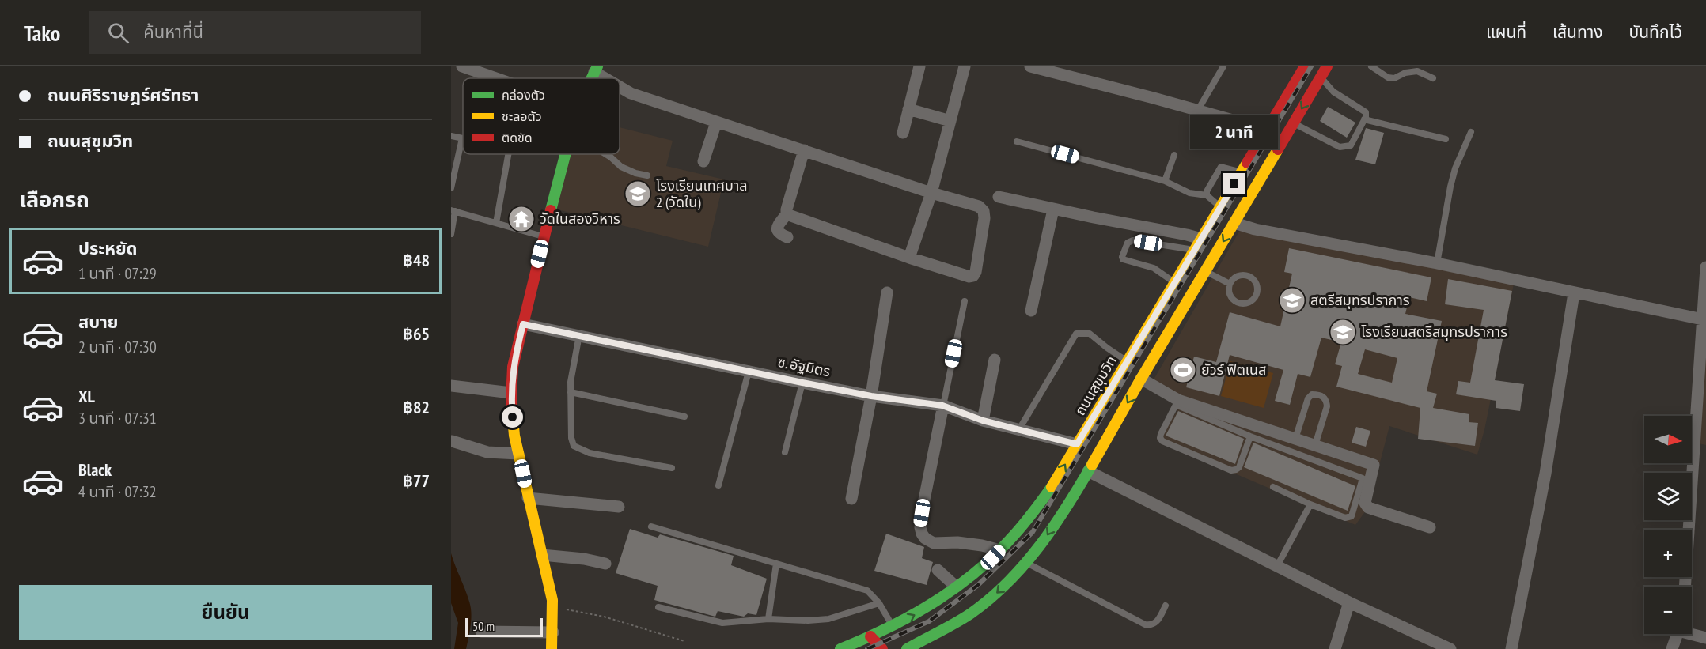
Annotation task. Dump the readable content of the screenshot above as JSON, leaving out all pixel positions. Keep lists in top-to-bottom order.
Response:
{
  "streets": {
    "main road": ["ถนนสุขุมวิท"],
    "street": ["ซ. อัฐมิตร"]
  },
  "crossings": [
    ["ซ. อัฐมิตร", "ถนนสุขุมวิท"]
  ],
  "places": {
    "school or university": ["โรงเรียนเทศบาล 2 (วัดใน)", "สตรีสมุทรปราการ", "โรงเรียนสตรีสมุทรปราการ"],
    "temple": ["วัดในสองวิหาร"],
    "sports": ["ยัวร์ ฟิตเนส"]
  },
  "legend": ["คล่องตัว", "ชะลอตัว", "ติดขัด"],
  "scale_bar": "50 m",
  "north": "right",
  "page": {
    "header": "Tako",
    "search": "ค้นหาที่นี่",
    "nav": ["แผนที่", "เส้นทาง", "บันทึกไว้"],
    "banner": ["ถนนศิริราษฎร์ศรัทธา", "ถนนสุขุมวิท"],
    "bubble": "2 นาที",
    "heading": "เลือกรถ",
    "list": [
      {
        "name": "ประหยัด",
        "note": "1 นาที · 07:29",
        "value": "฿48"
      },
      {
        "name": "สบาย",
        "note": "2 นาที · 07:30",
        "value": "฿65"
      },
      {
        "name": "XL",
        "note": "3 นาที · 07:31",
        "value": "฿82"
      },
      {
        "name": "Black",
        "note": "4 นาที · 07:32",
        "value": "฿77"
      }
    ],
    "map_buttons": ["+", "−"],
    "buttons": "ยืนยัน",
    "scale": "50 m"
  }
}
